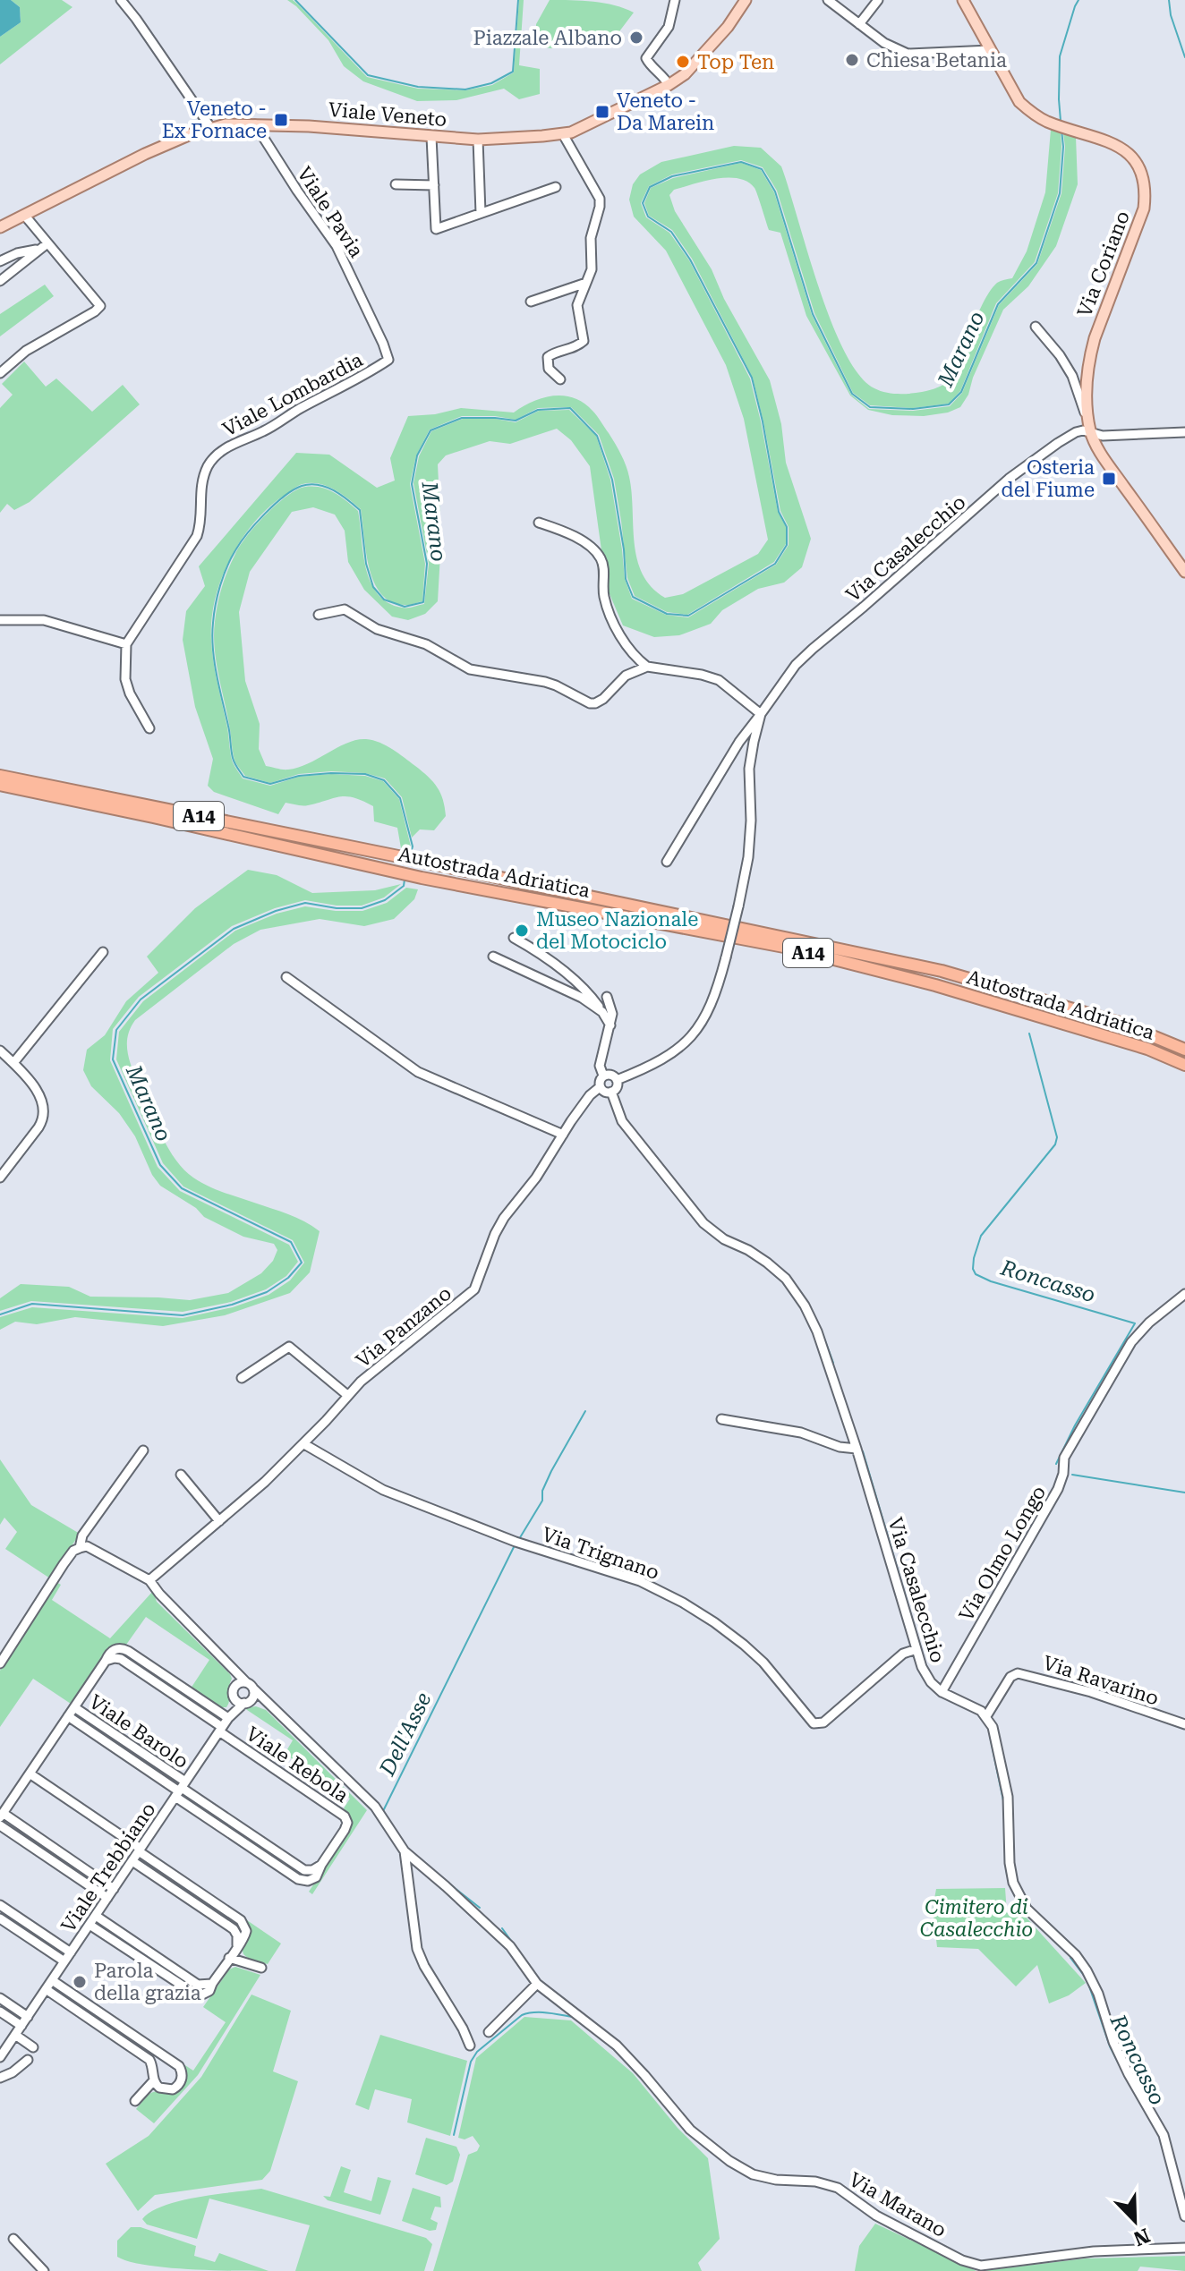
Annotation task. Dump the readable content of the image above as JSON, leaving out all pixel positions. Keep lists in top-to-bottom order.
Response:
{
  "streets": {
    "highway": ["A14", "Autostrada Adriatica"],
    "main road": ["Viale Veneto", "Via Coriano"],
    "street": [
      "Viale Pavia",
      "Viale Lombardia",
      "Via Casalecchio",
      "Via Panzano",
      "Via Trignano",
      "Via Olmo Longo",
      "Via Ravarino",
      "Viale Barolo",
      "Viale Rebola",
      "Viale Trebbiano",
      "Via Marano"
    ]
  },
  "crossings": [
    ["Viale Veneto", "Viale Pavia"],
    ["Viale Pavia", "Viale Lombardia"],
    ["Via Coriano", "Via Casalecchio"],
    ["Via Casalecchio", "Via Panzano"],
    ["Via Casalecchio", "Via Trignano"],
    ["Via Casalecchio", "Via Olmo Longo"],
    ["Via Casalecchio", "Via Ravarino"],
    ["Via Panzano", "Via Trignano"],
    ["Viale Barolo", "Viale Rebola"],
    ["Viale Barolo", "Viale Trebbiano"],
    ["Viale Rebola", "Viale Trebbiano"]
  ],
  "water": ["Marano", "Roncasso", "Dell'Asse"],
  "parks": ["Cimitero di Casalecchio"],
  "places": {
    "other": [
      "Piazzale Albano",
      "Chiesa Betania",
      "Top Ten",
      "Museo Nazionale del Motociclo",
      "Parola della grazia"
    ],
    "transit": ["Veneto - Da Marein", "Veneto - Ex Fornace", "Osteria del Fiume"]
  },
  "north": "bottom right"
}
